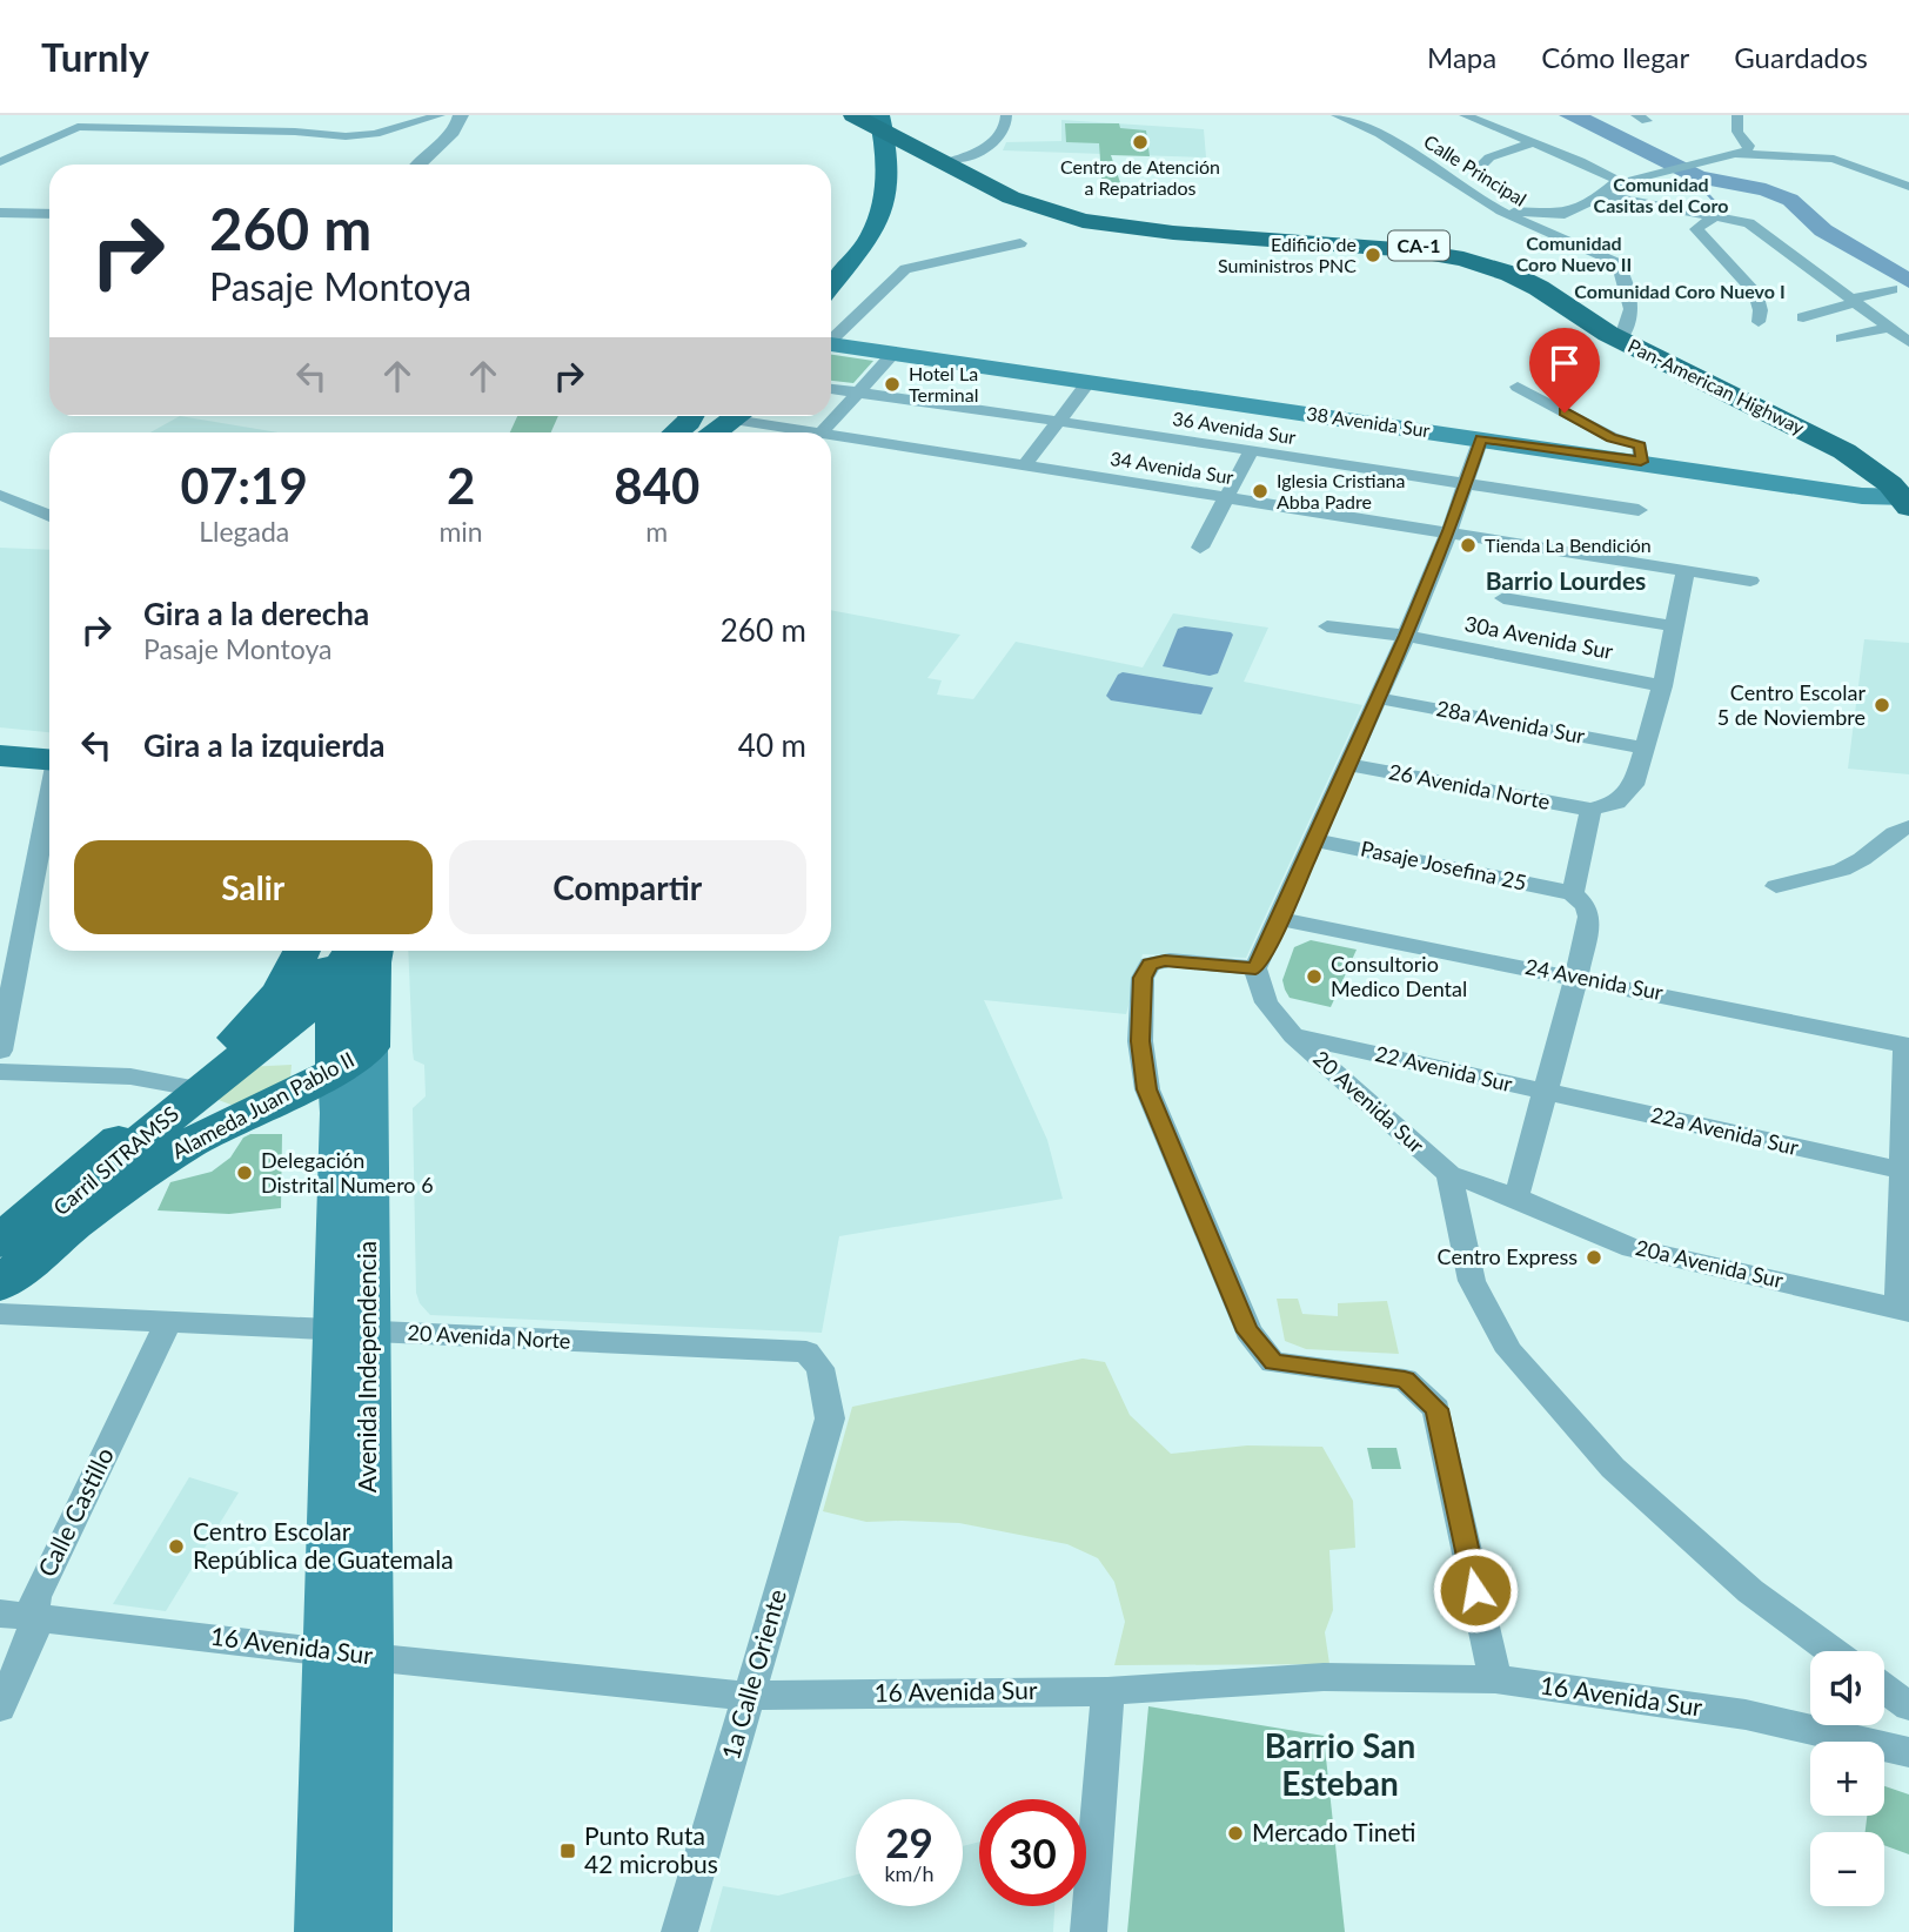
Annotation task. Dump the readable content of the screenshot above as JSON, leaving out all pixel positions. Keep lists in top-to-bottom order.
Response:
{
  "streets": {
    "highway": ["CA-1", "Pan-American Highway"],
    "main road": [
      "38 Avenida Sur",
      "Alameda Juan Pablo II",
      "Carril SITRAMSS",
      "Avenida Independencia"
    ],
    "street": [
      "Calle Principal",
      "36 Avenida Sur",
      "34 Avenida Sur",
      "30a Avenida Sur",
      "28a Avenida Sur",
      "26 Avenida Norte",
      "Pasaje Josefina 25",
      "24 Avenida Sur",
      "22 Avenida Sur",
      "20 Avenida Sur",
      "22a Avenida Sur",
      "20a Avenida Sur",
      "20 Avenida Norte",
      "Calle Castillo",
      "16 Avenida Sur",
      "1a Calle Oriente"
    ]
  },
  "crossings": [
    ["Calle Principal", "Pan-American Highway"],
    ["Pan-American Highway", "38 Avenida Sur"],
    ["24 Avenida Sur", "22a Avenida Sur"],
    ["22 Avenida Sur", "20 Avenida Sur"],
    ["22 Avenida Sur", "22a Avenida Sur"],
    ["20 Avenida Sur", "20a Avenida Sur"],
    ["Alameda Juan Pablo II", "Avenida Independencia"],
    ["20 Avenida Norte", "Avenida Independencia"],
    ["20 Avenida Norte", "Calle Castillo"],
    ["20 Avenida Norte", "1a Calle Oriente"],
    ["Avenida Independencia", "16 Avenida Sur"],
    ["Calle Castillo", "16 Avenida Sur"],
    ["16 Avenida Sur", "1a Calle Oriente"]
  ],
  "districts": [
    "Comunidad Casitas del Coro",
    "Comunidad Coro Nuevo II",
    "Comunidad Coro Nuevo I",
    "Barrio Lourdes",
    "Barrio San Esteban"
  ],
  "places": {
    "other": [
      "Centro de Atención a Repatriados",
      "Edificio de Suministros PNC",
      "Hotel La Terminal",
      "Iglesia Cristiana Abba Padre",
      "Tienda La Bendición",
      "Centro Escolar 5 de Noviembre",
      "Consultorio Medico Dental",
      "Delegación Distrital Numero 6",
      "Centro Express",
      "Centro Escolar República de Guatemala",
      "Mercado Tineti"
    ],
    "transit": ["Punto Ruta 42 microbus"]
  },
  "page": {
    "header": "Turnly",
    "nav": ["Mapa", "Cómo llegar", "Guardados"],
    "turn": ["260 m", "Pasaje Montoya"],
    "eta": [
      "07:19",
      "Llegada",
      "2",
      "min",
      "840",
      "m"
    ],
    "list": [
      {
        "name": "Gira a la derecha",
        "note": "Pasaje Montoya",
        "value": "260 m"
      },
      {
        "name": "Gira a la izquierda",
        "value": "40 m"
      }
    ],
    "buttons": ["Salir", "Compartir"],
    "map_buttons": ["+", "−"],
    "speed": "29 km/h",
    "limit": "30"
  }
}
